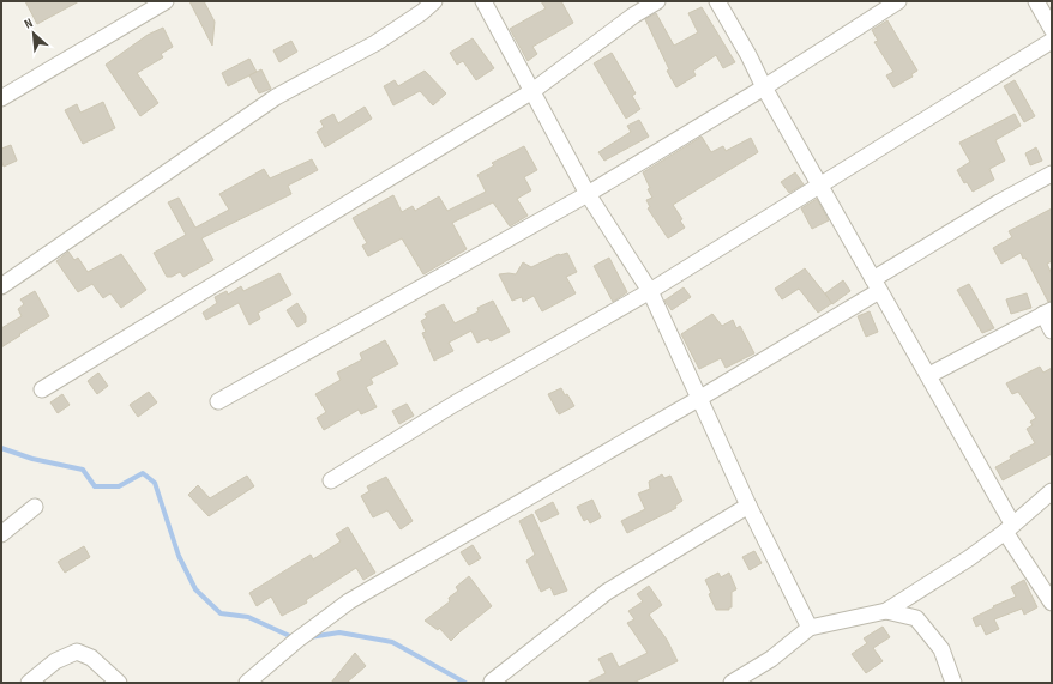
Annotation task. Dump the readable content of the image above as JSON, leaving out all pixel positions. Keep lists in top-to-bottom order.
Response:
{
  "north": "top left"
}
